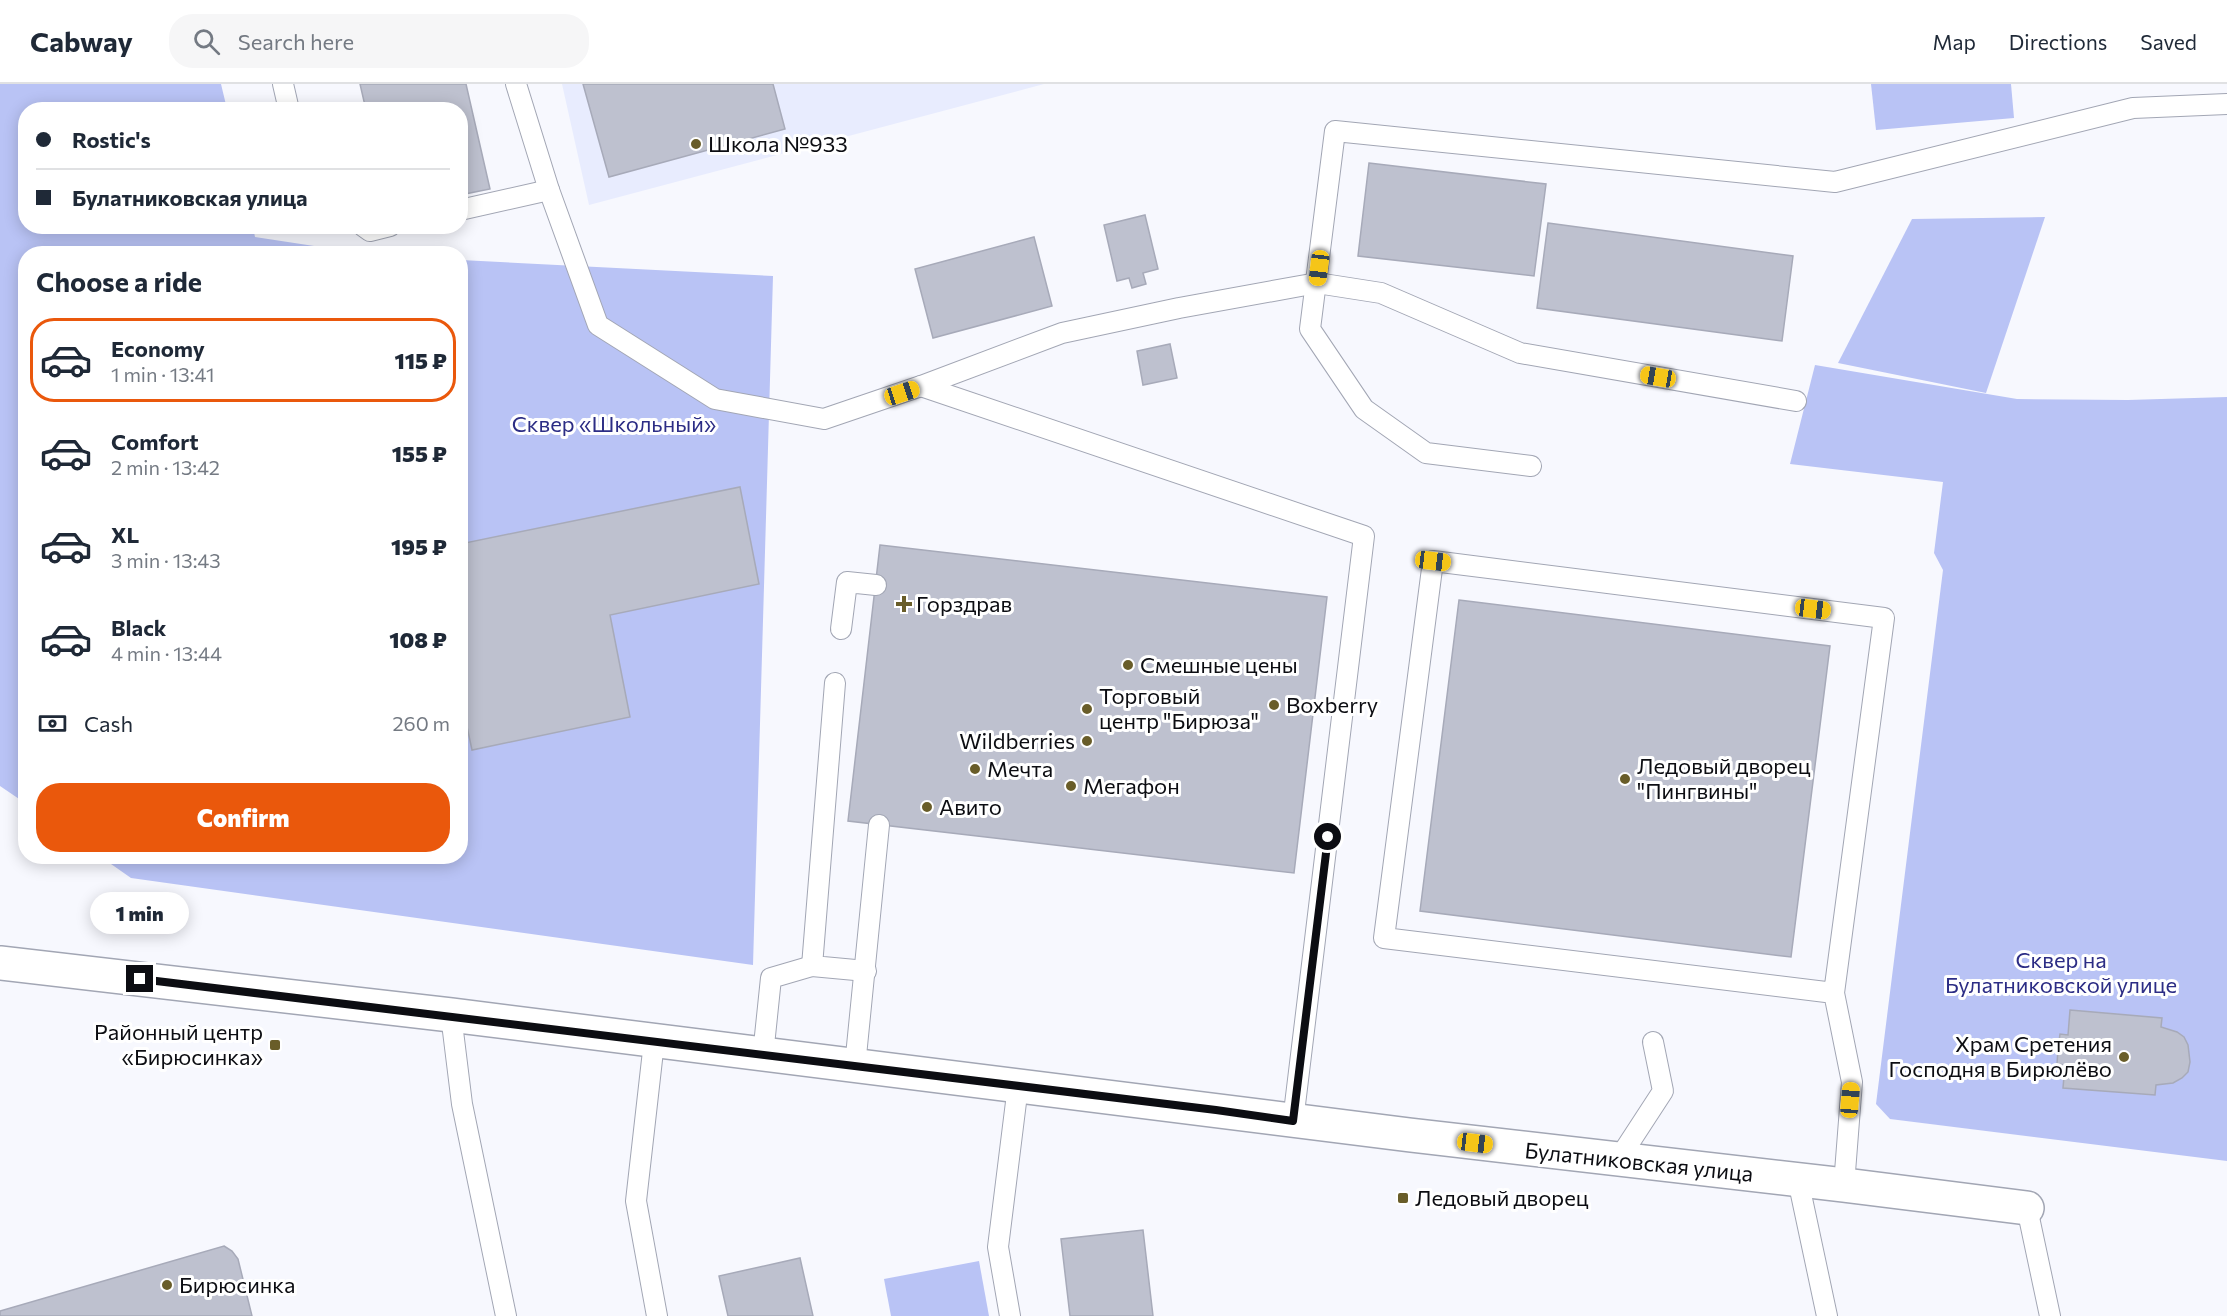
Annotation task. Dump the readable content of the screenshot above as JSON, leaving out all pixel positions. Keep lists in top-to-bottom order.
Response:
{
  "streets": {
    "street": ["Булатниковская улица"]
  },
  "parks": ["Сквер «Школьный»", "Сквер на Булатниковской улице"],
  "places": {
    "other": [
      "Школа №933",
      "Смешные цены",
      "Boxberry",
      "Торговый центр \"Бирюза\"",
      "Wildberries",
      "Мечта",
      "Ледовый дворец \"Пингвины\"",
      "Мегафон",
      "Авито",
      "Храм Сретения Господня в Бирюлёво",
      "Бирюсинка"
    ],
    "health": ["Горздрав"],
    "transit": ["Районный центр «Бирюсинка»", "Ледовый дворец"]
  },
  "page": {
    "header": "Cabway",
    "search": "Search here",
    "nav": ["Map", "Directions", "Saved"],
    "banner": ["Rostic's", "Булатниковская улица"],
    "heading": "Choose a ride",
    "list": [
      {
        "name": "Economy",
        "note": "1 min · 13:41",
        "value": "115 ₽"
      },
      {
        "name": "Comfort",
        "note": "2 min · 13:42",
        "value": "155 ₽"
      },
      {
        "name": "XL",
        "note": "3 min · 13:43",
        "value": "195 ₽"
      },
      {
        "name": "Black",
        "note": "4 min · 13:44",
        "value": "108 ₽"
      }
    ],
    "pay": ["Cash", "260 m"],
    "buttons": "Confirm",
    "bubble": "1 min"
  }
}
